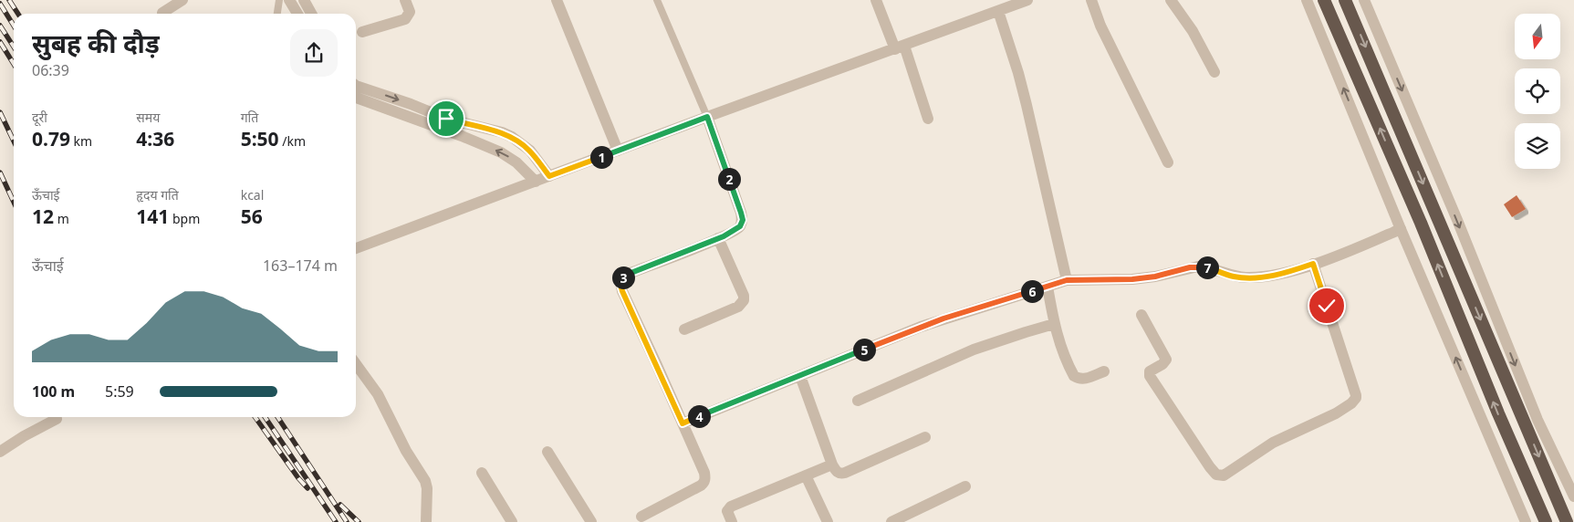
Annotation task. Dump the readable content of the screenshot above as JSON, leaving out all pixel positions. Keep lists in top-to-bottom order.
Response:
{
  "north": "bottom",
  "page": {
    "heading": ["सुबह की दौड़", "06:39"],
    "stats": [
      ["दूरी", "0.79 km"],
      ["समय", "4:36"],
      ["गति", "5:50 /km"],
      ["ऊँचाई", "12 m"],
      ["हृदय गति", "141 bpm"],
      ["kcal", "56"]
    ],
    "pins": [
      "1",
      "2",
      "7",
      "3",
      "6",
      "5",
      "4"
    ],
    "chart": ["ऊँचाई", "163–174 m"],
    "list": [
      {
        "name": "100 m",
        "note": "5:59"
      }
    ]
  }
}
